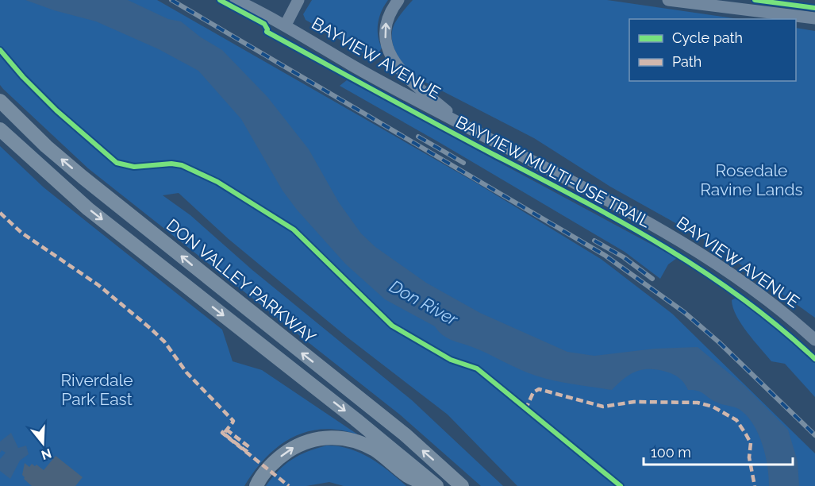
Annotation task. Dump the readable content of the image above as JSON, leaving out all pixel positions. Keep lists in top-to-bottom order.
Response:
{
  "streets": {
    "highway": ["DON VALLEY PARKWAY"],
    "main road": ["BAYVIEW AVENUE"],
    "cycle path": ["BAYVIEW MULTI-USE TRAIL"]
  },
  "water": ["Don River"],
  "parks": ["Rosedale Ravine Lands", "Riverdale Park East"],
  "legend": ["Cycle path", "Path"],
  "scale_bar": "100 m",
  "north": "bottom"
}
